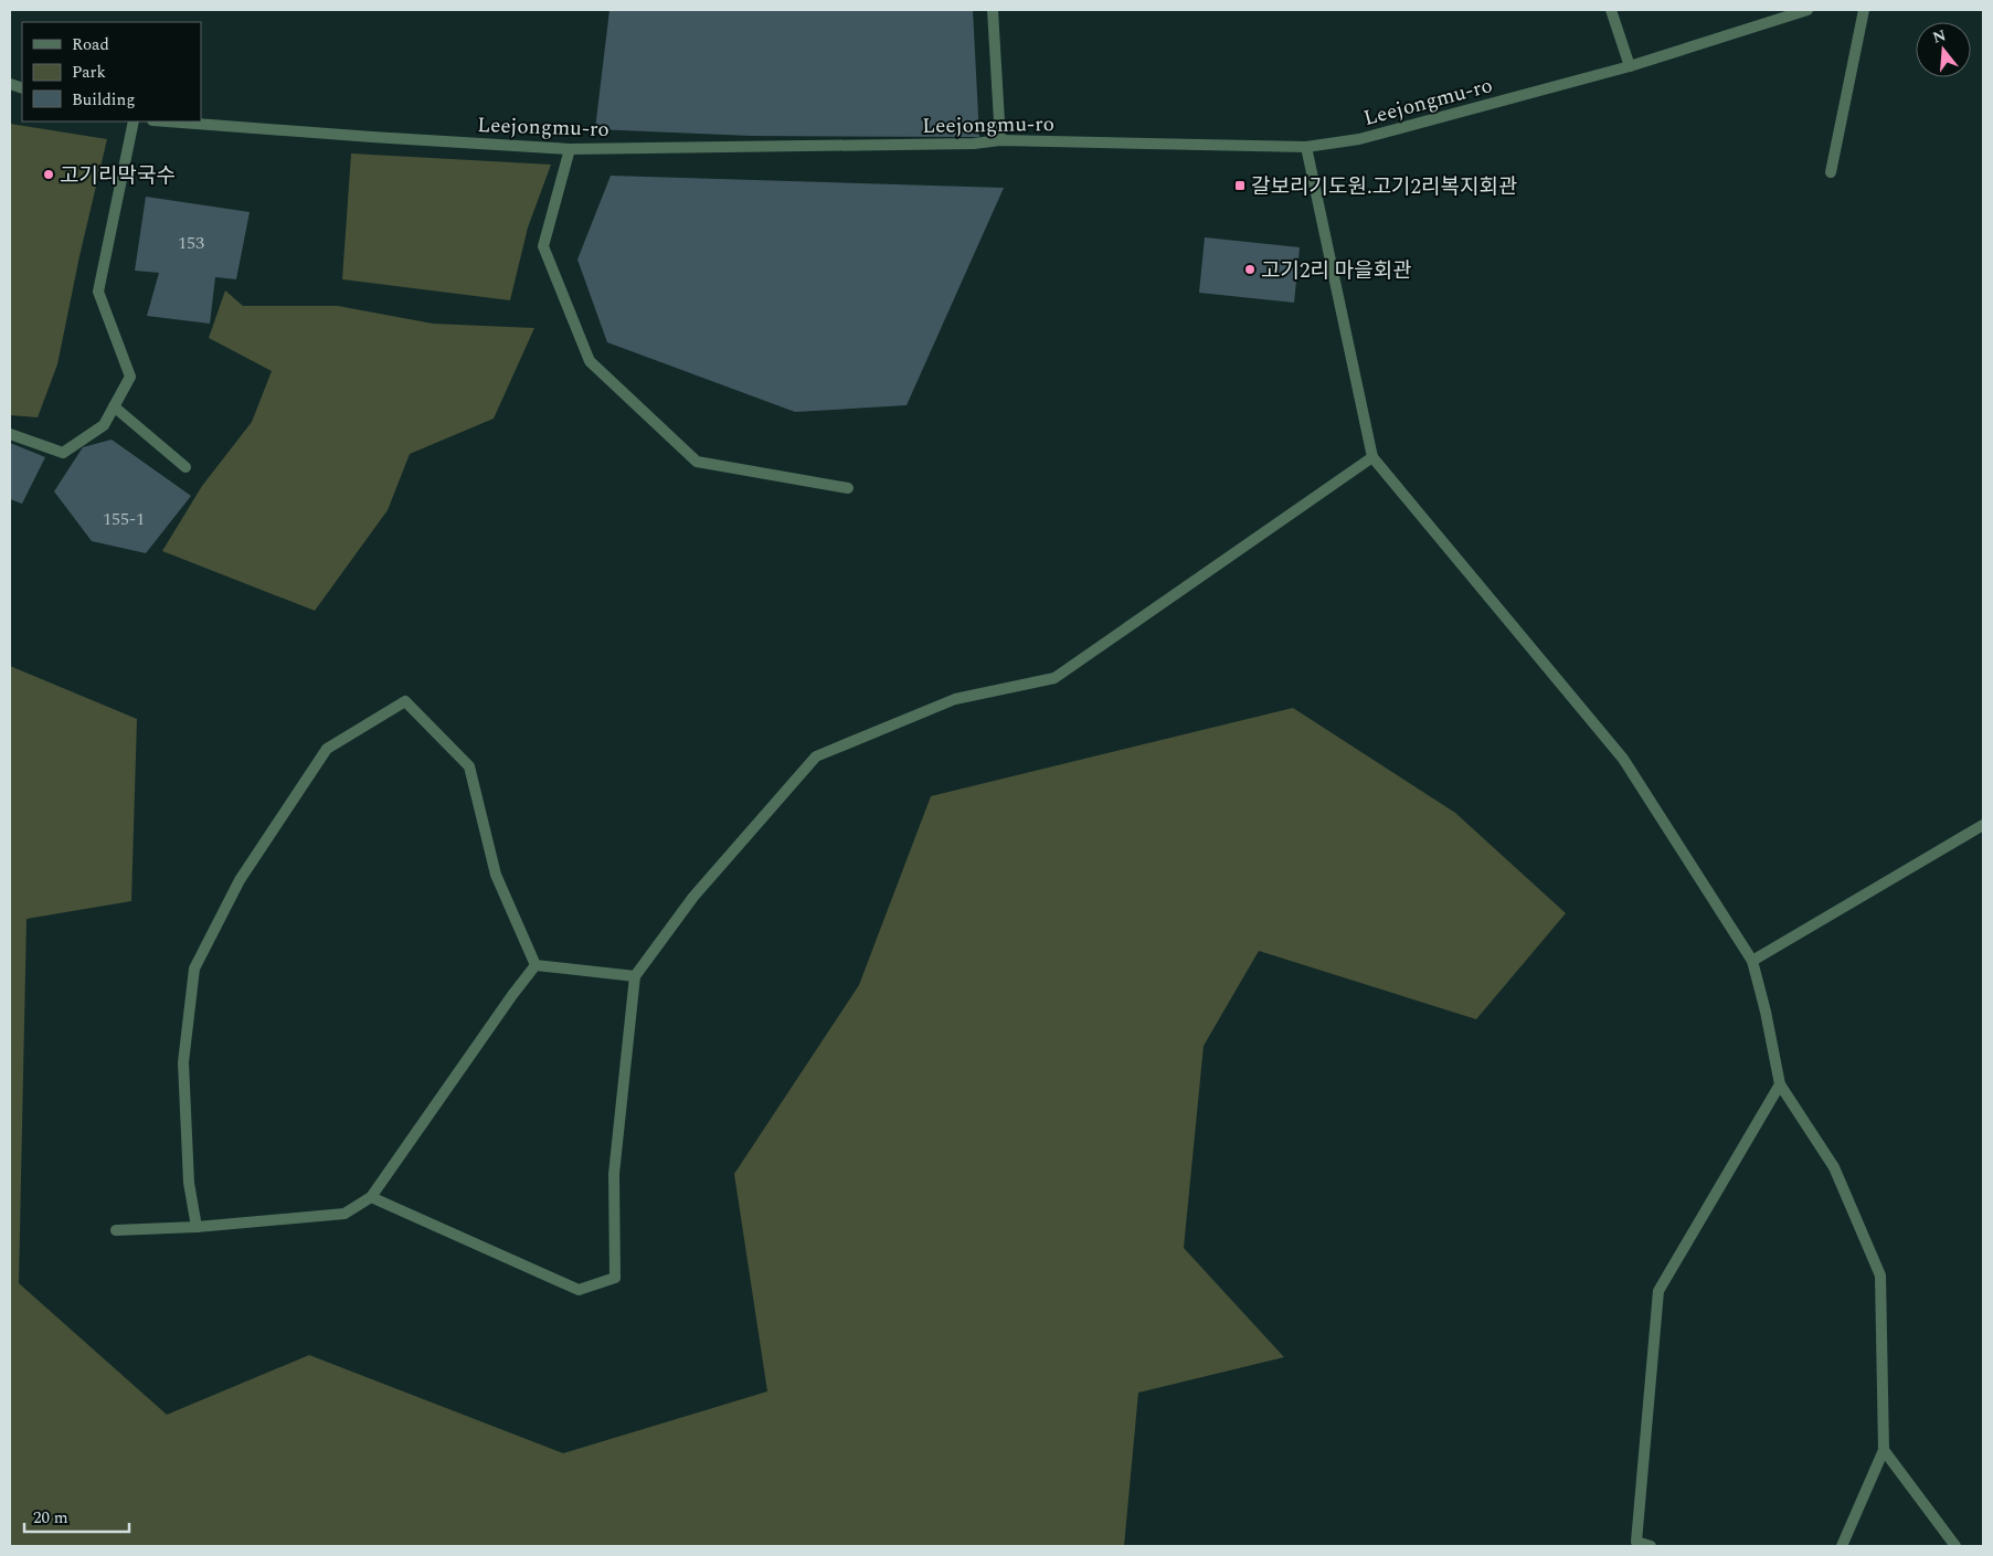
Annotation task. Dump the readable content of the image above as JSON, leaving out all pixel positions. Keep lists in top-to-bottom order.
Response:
{
  "streets": {
    "street": ["Leejongmu-ro"]
  },
  "places": {
    "other": ["고기리막국수", "고기2리 마을회관"],
    "transit": ["갈보리기도원.고기2리복지회관"]
  },
  "house_numbers": ["153", "155-1"],
  "legend": ["Road", "Park", "Building"],
  "scale_bar": "20 m",
  "north": "top"
}
